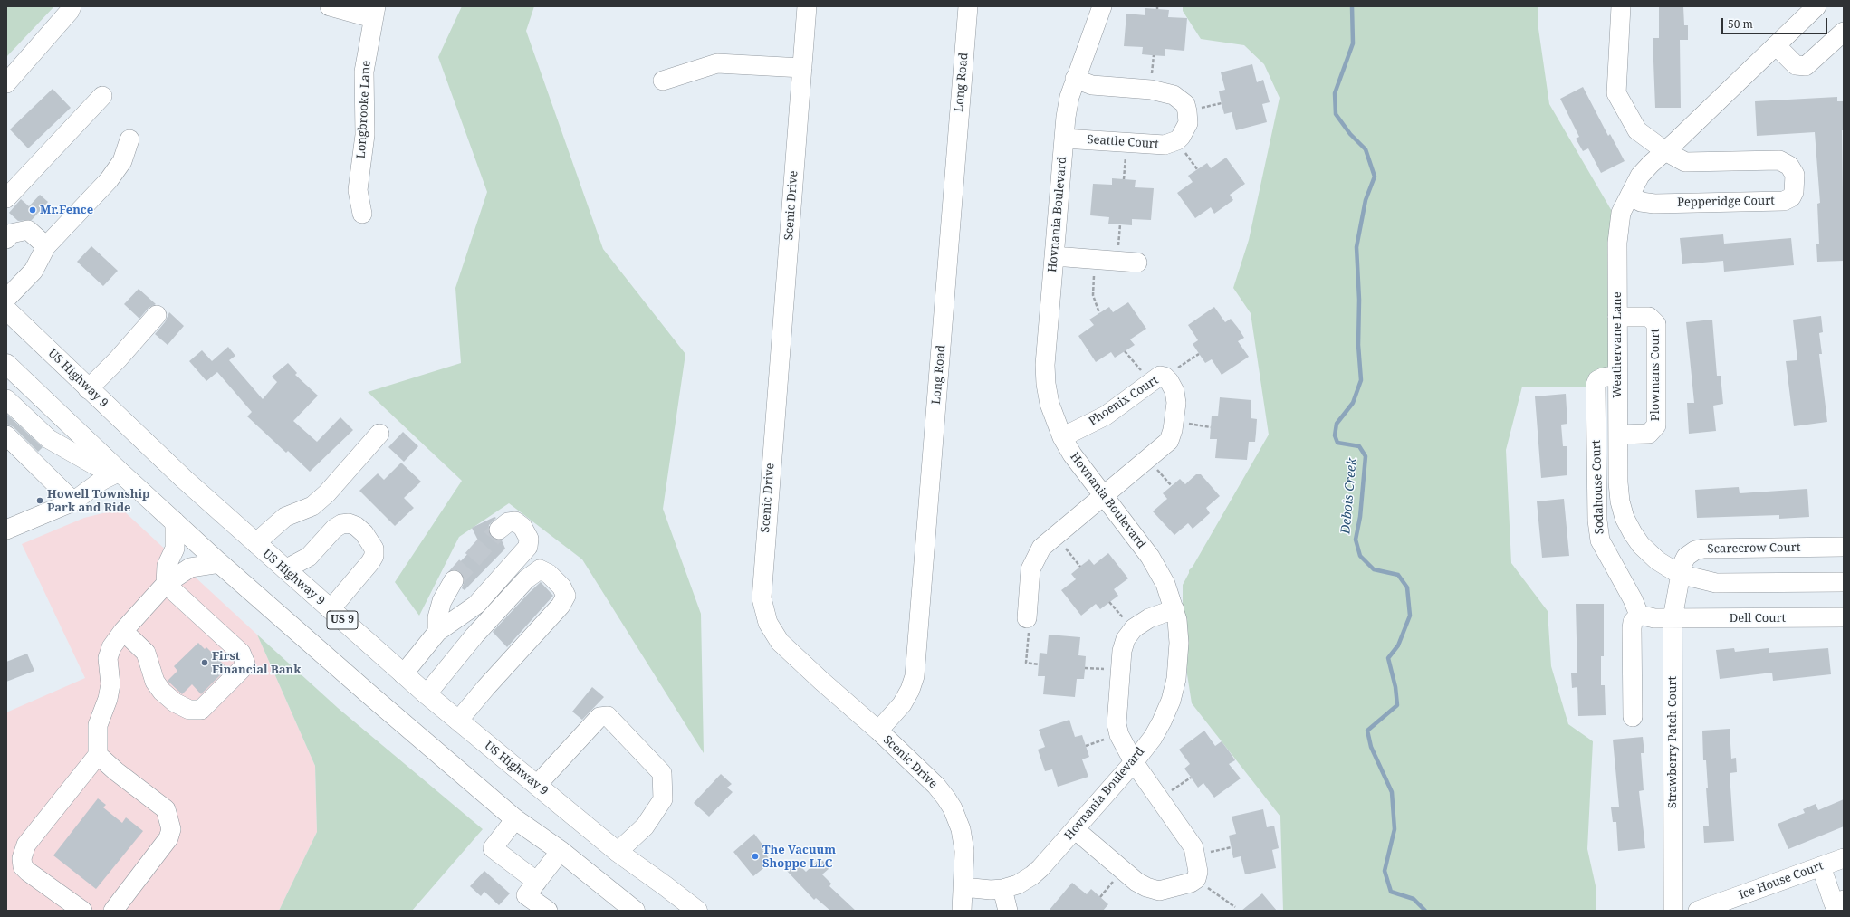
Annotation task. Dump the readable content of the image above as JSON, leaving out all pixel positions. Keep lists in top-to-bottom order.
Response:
{
  "streets": {
    "highway": ["US Highway 9", "US 9"],
    "street": [
      "Long Road",
      "Longbrooke Lane",
      "Seattle Court",
      "Pepperidge Court",
      "Scenic Drive",
      "Hovnania Boulevard",
      "Weathervane Lane",
      "Plowmans Court",
      "Phoenix Court",
      "Sodahouse Court",
      "Scarecrow Court",
      "Dell Court",
      "Strawberry Patch Court",
      "Ice House Court"
    ]
  },
  "crossings": [
    ["Long Road", "Scenic Drive"],
    ["Seattle Court", "Hovnania Boulevard"],
    ["Pepperidge Court", "Weathervane Lane"],
    ["Scenic Drive", "Hovnania Boulevard"],
    ["Hovnania Boulevard", "Phoenix Court"],
    ["Weathervane Lane", "Plowmans Court"],
    ["Weathervane Lane", "Sodahouse Court"],
    ["Weathervane Lane", "Scarecrow Court"],
    ["Weathervane Lane", "Strawberry Patch Court"],
    ["Scarecrow Court", "Strawberry Patch Court"],
    ["Dell Court", "Strawberry Patch Court"]
  ],
  "water": ["Debois Creek"],
  "places": [
    "Mr.Fence",
    "Howell Township Park and Ride",
    "First Financial Bank",
    "The Vacuum Shoppe LLC"
  ],
  "scale_bar": "50 m"
}
